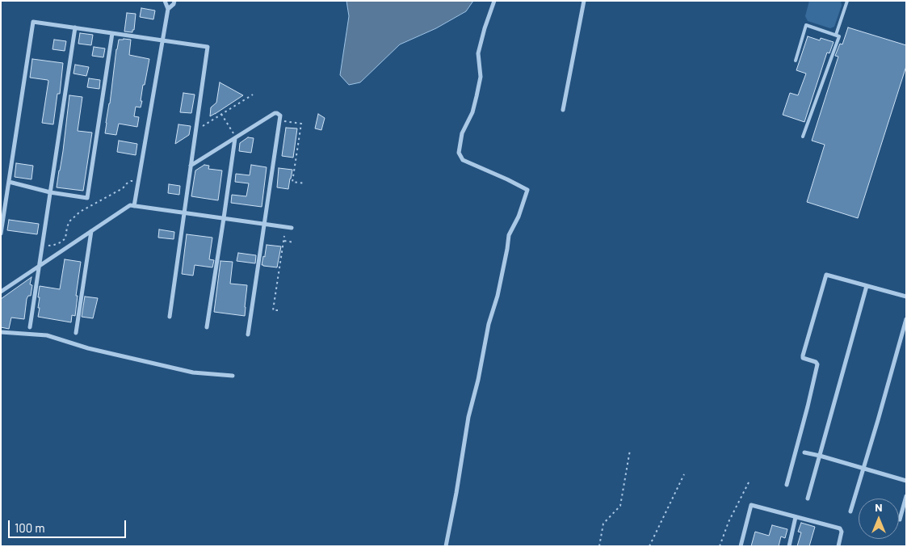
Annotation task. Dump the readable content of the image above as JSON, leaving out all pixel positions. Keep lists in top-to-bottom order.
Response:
{
  "scale_bar": "100 m",
  "north": "top"
}
